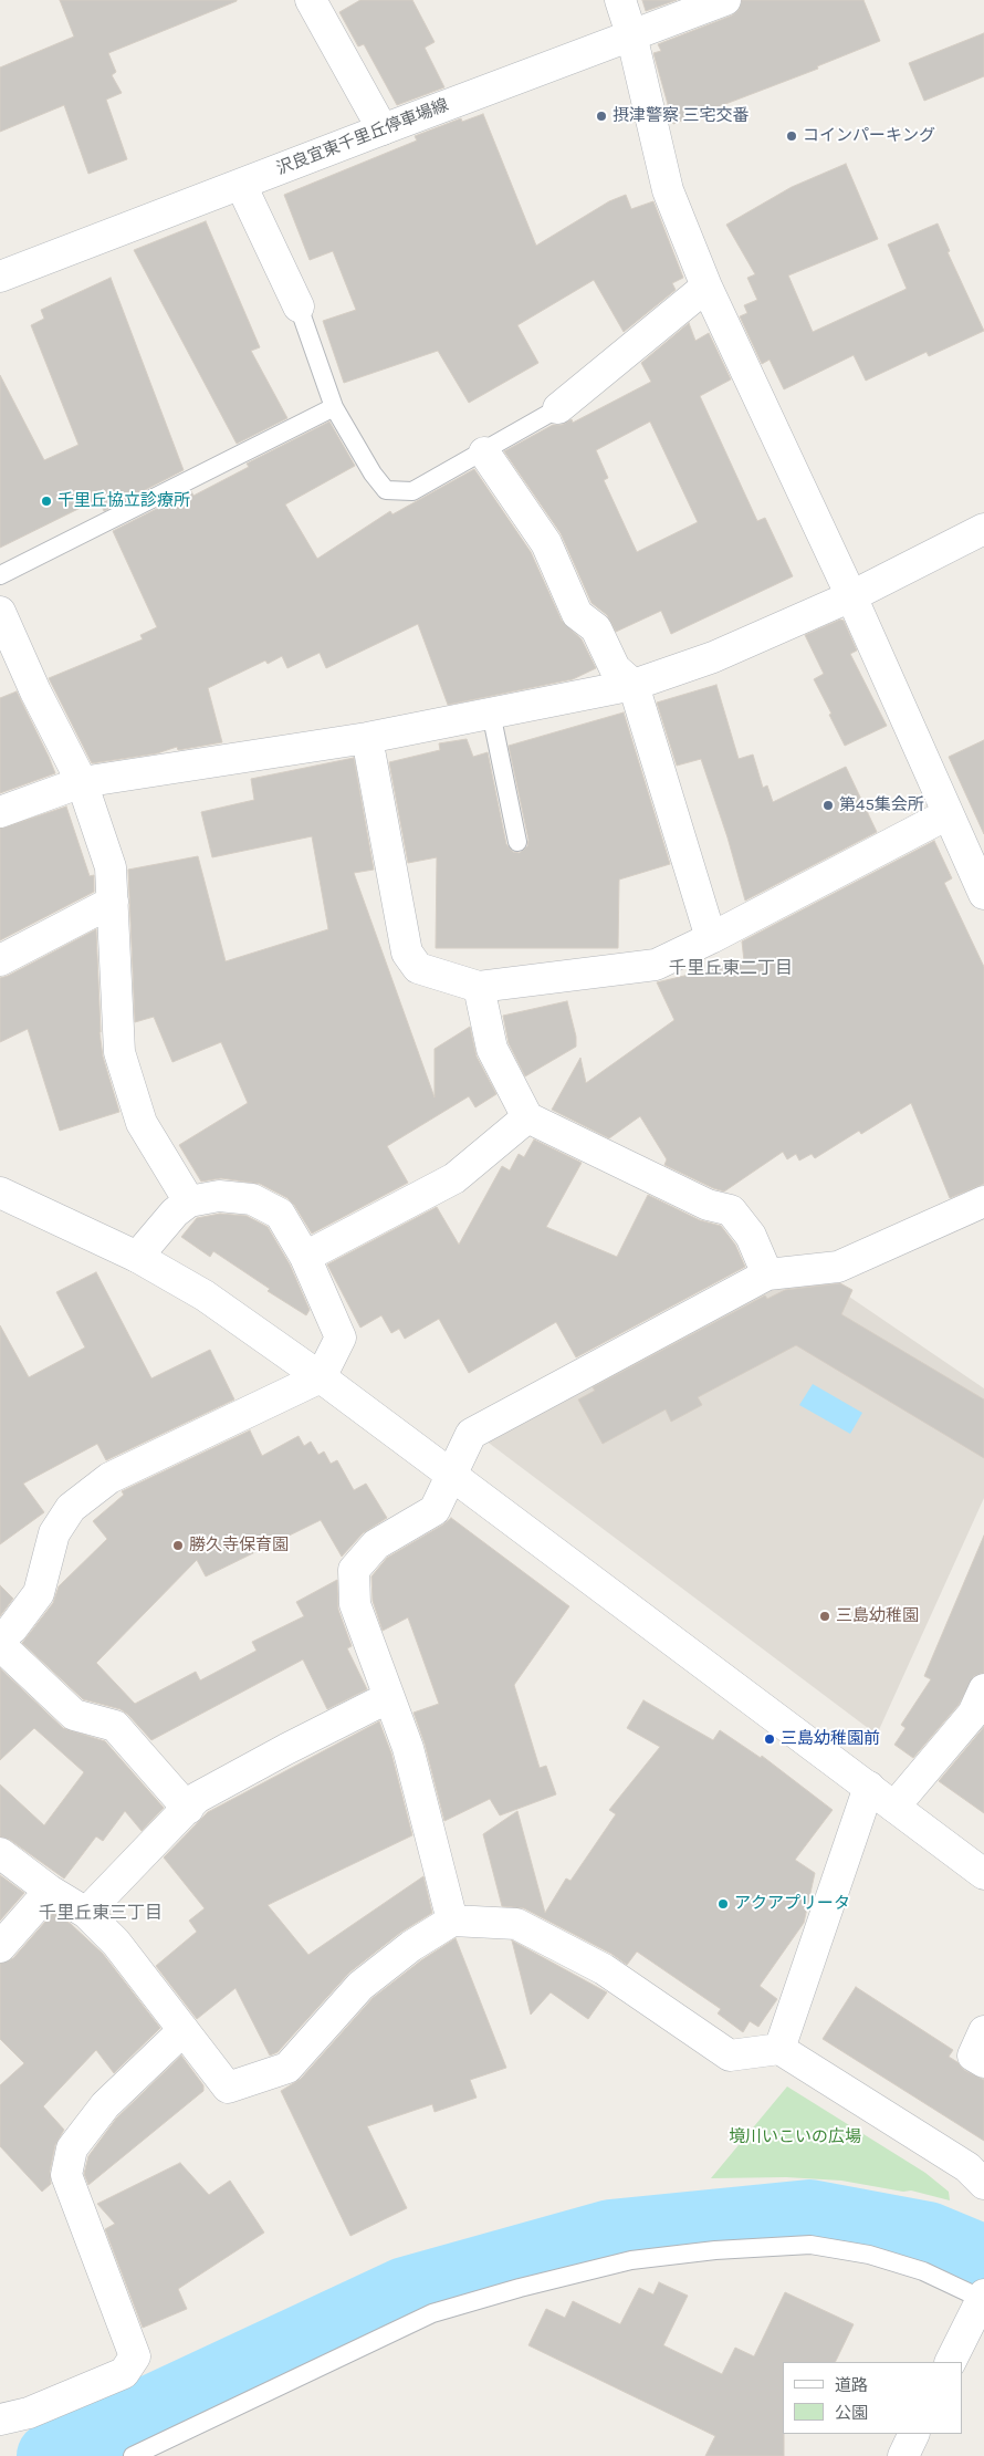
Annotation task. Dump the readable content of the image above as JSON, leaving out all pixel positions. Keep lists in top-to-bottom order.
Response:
{
  "streets": {
    "street": ["沢良宜東千里丘停車場線"]
  },
  "districts": ["千里丘東二丁目", "千里丘東三丁目"],
  "parks": ["境川いこいの広場"],
  "places": [
    "摂津警察 三宅交番",
    "コインパーキング",
    "千里丘協立診療所",
    "第45集会所",
    "勝久寺保育園",
    "三島幼稚園",
    "三島幼稚園前",
    "アクアプリータ"
  ],
  "legend": ["道路", "公園"]
}
